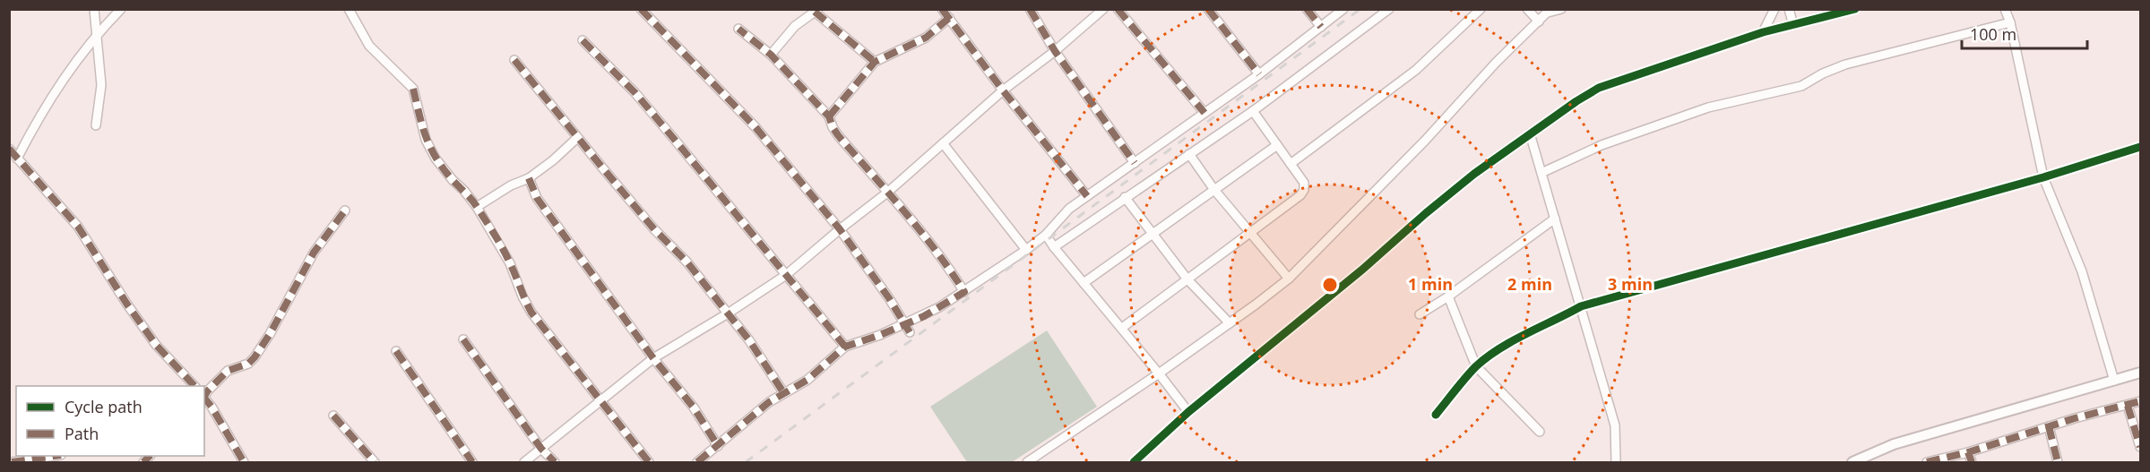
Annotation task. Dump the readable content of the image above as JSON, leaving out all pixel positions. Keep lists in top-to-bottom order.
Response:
{
  "legend": ["Cycle path", "Path"],
  "scale_bar": "100 m",
  "rings": ["1 min", "2 min", "3 min"]
}
